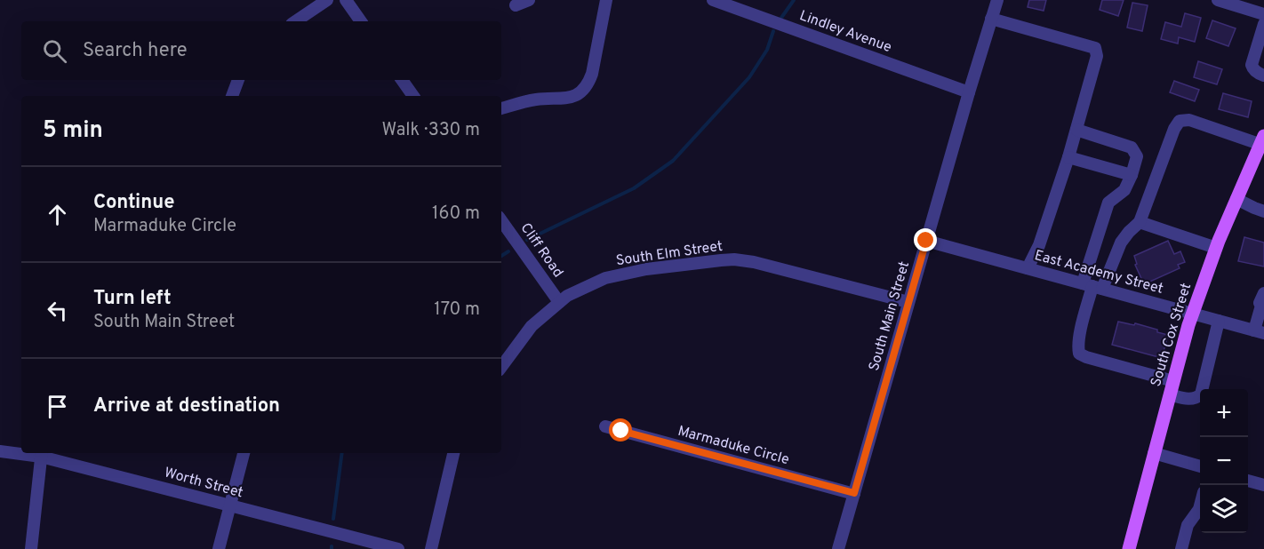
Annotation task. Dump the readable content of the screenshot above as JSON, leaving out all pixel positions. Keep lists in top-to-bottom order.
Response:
{
  "streets": {
    "main road": ["South Cox Street"],
    "street": [
      "Lindley Avenue",
      "Cliff Road",
      "South Elm Street",
      "East Academy Street",
      "South Main Street",
      "Marmaduke Circle",
      "Worth Street"
    ]
  },
  "crossings": [
    ["Lindley Avenue", "South Main Street"],
    ["Cliff Road", "South Elm Street"],
    ["South Elm Street", "South Main Street"],
    ["East Academy Street", "South Main Street"],
    ["East Academy Street", "South Cox Street"],
    ["South Main Street", "Marmaduke Circle"]
  ],
  "page": {
    "search": "Search here",
    "heading": ["5 min", "Walk · 330 m"],
    "list": [
      ["Continue", "Marmaduke Circle", "160 m"],
      ["Turn left", "South Main Street", "170 m"],
      "Arrive at destination"
    ],
    "map_buttons": ["+", "−"]
  }
}
